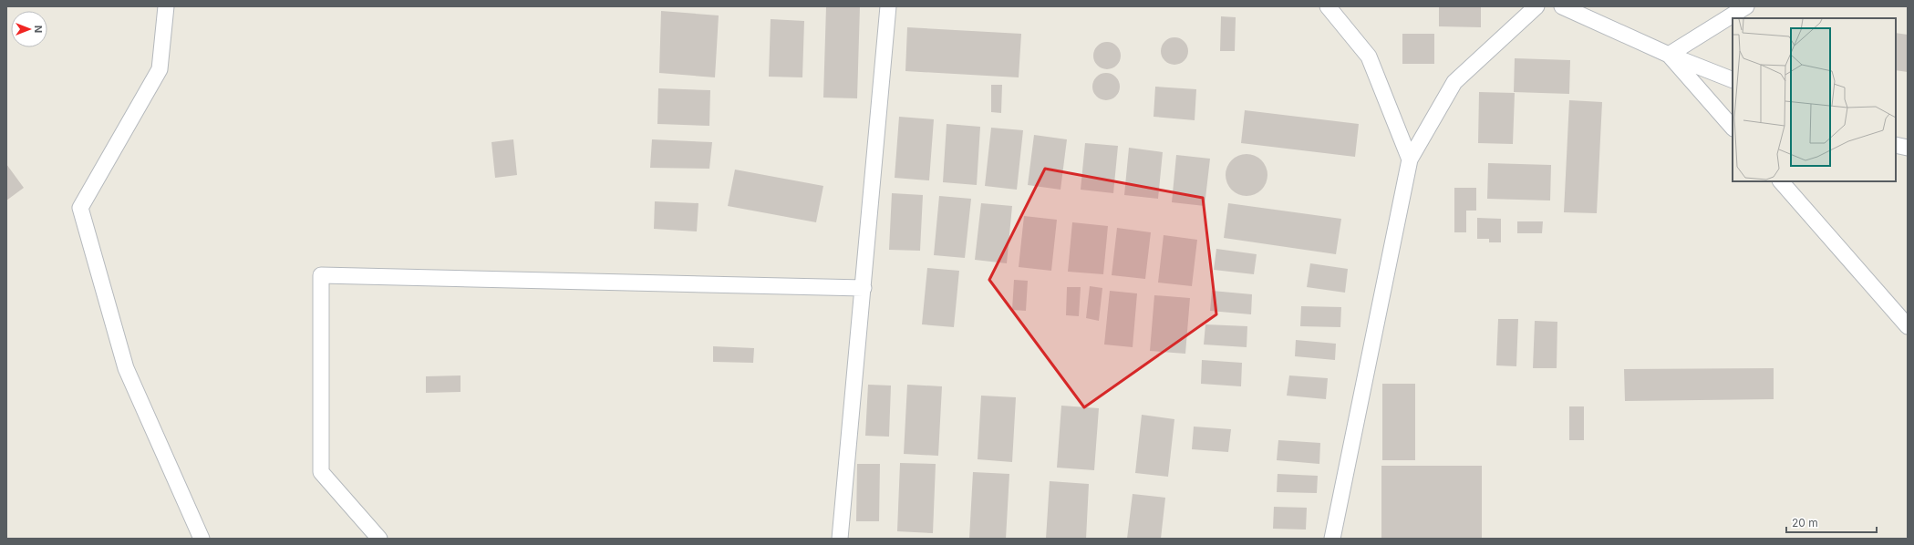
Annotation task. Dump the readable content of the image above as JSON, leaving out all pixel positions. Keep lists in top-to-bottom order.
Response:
{
  "scale_bar": "20 m",
  "north": "right"
}
